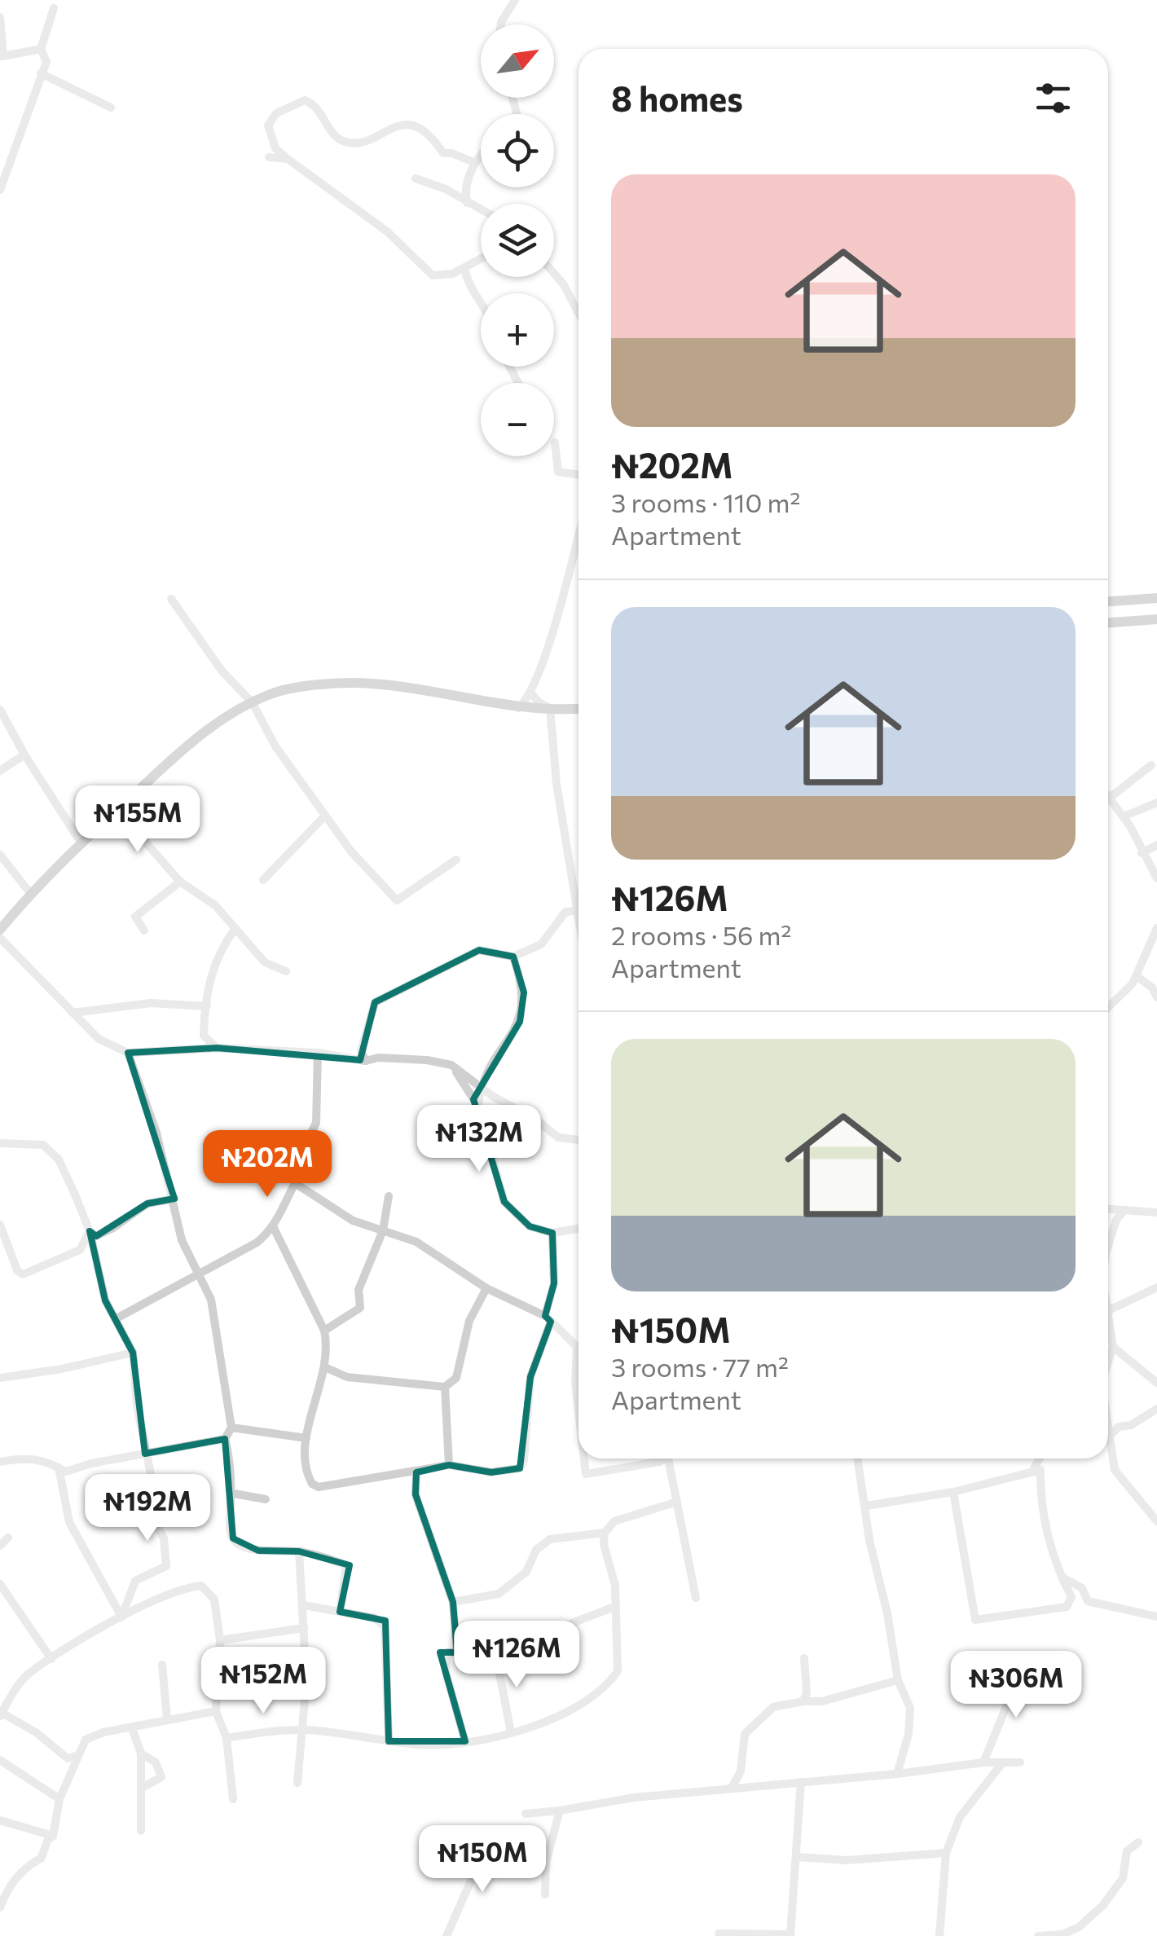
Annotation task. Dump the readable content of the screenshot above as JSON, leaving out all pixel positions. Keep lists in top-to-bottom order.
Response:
{
  "north": "top right",
  "page": {
    "map_buttons": ["+", "−"],
    "heading": "8 homes",
    "list": [
      {
        "name": "₦202M",
        "note": "3 rooms · 110 m² · Apartment"
      },
      {
        "name": "₦126M",
        "note": "2 rooms · 56 m² · Apartment"
      },
      {
        "name": "₦150M",
        "note": "3 rooms · 77 m² · Apartment"
      }
    ],
    "price": [
      "₦155M",
      "₦132M",
      "₦202M",
      "₦192M",
      "₦126M",
      "₦152M",
      "₦306M",
      "₦150M"
    ]
  }
}
